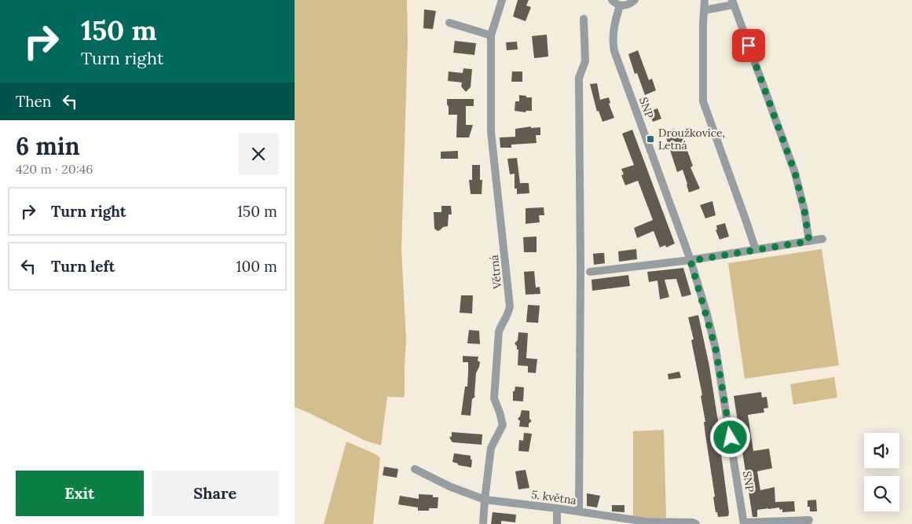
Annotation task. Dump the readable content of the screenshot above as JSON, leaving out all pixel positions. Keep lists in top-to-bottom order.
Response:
{
  "streets": {
    "street": ["SNP", "Větrná", "5. května"]
  },
  "crossings": [
    ["Větrná", "5. května"]
  ],
  "places": {
    "transit": ["Droužkovice, Letná"]
  },
  "page": {
    "turn": ["150 m", "Turn right"],
    "then": "Then",
    "heading": ["6 min", "420 m · 20:46"],
    "list": [
      {
        "name": "Turn right",
        "value": "150 m"
      },
      {
        "name": "Turn left",
        "value": "100 m"
      }
    ],
    "buttons": ["Exit", "Share"]
  }
}
